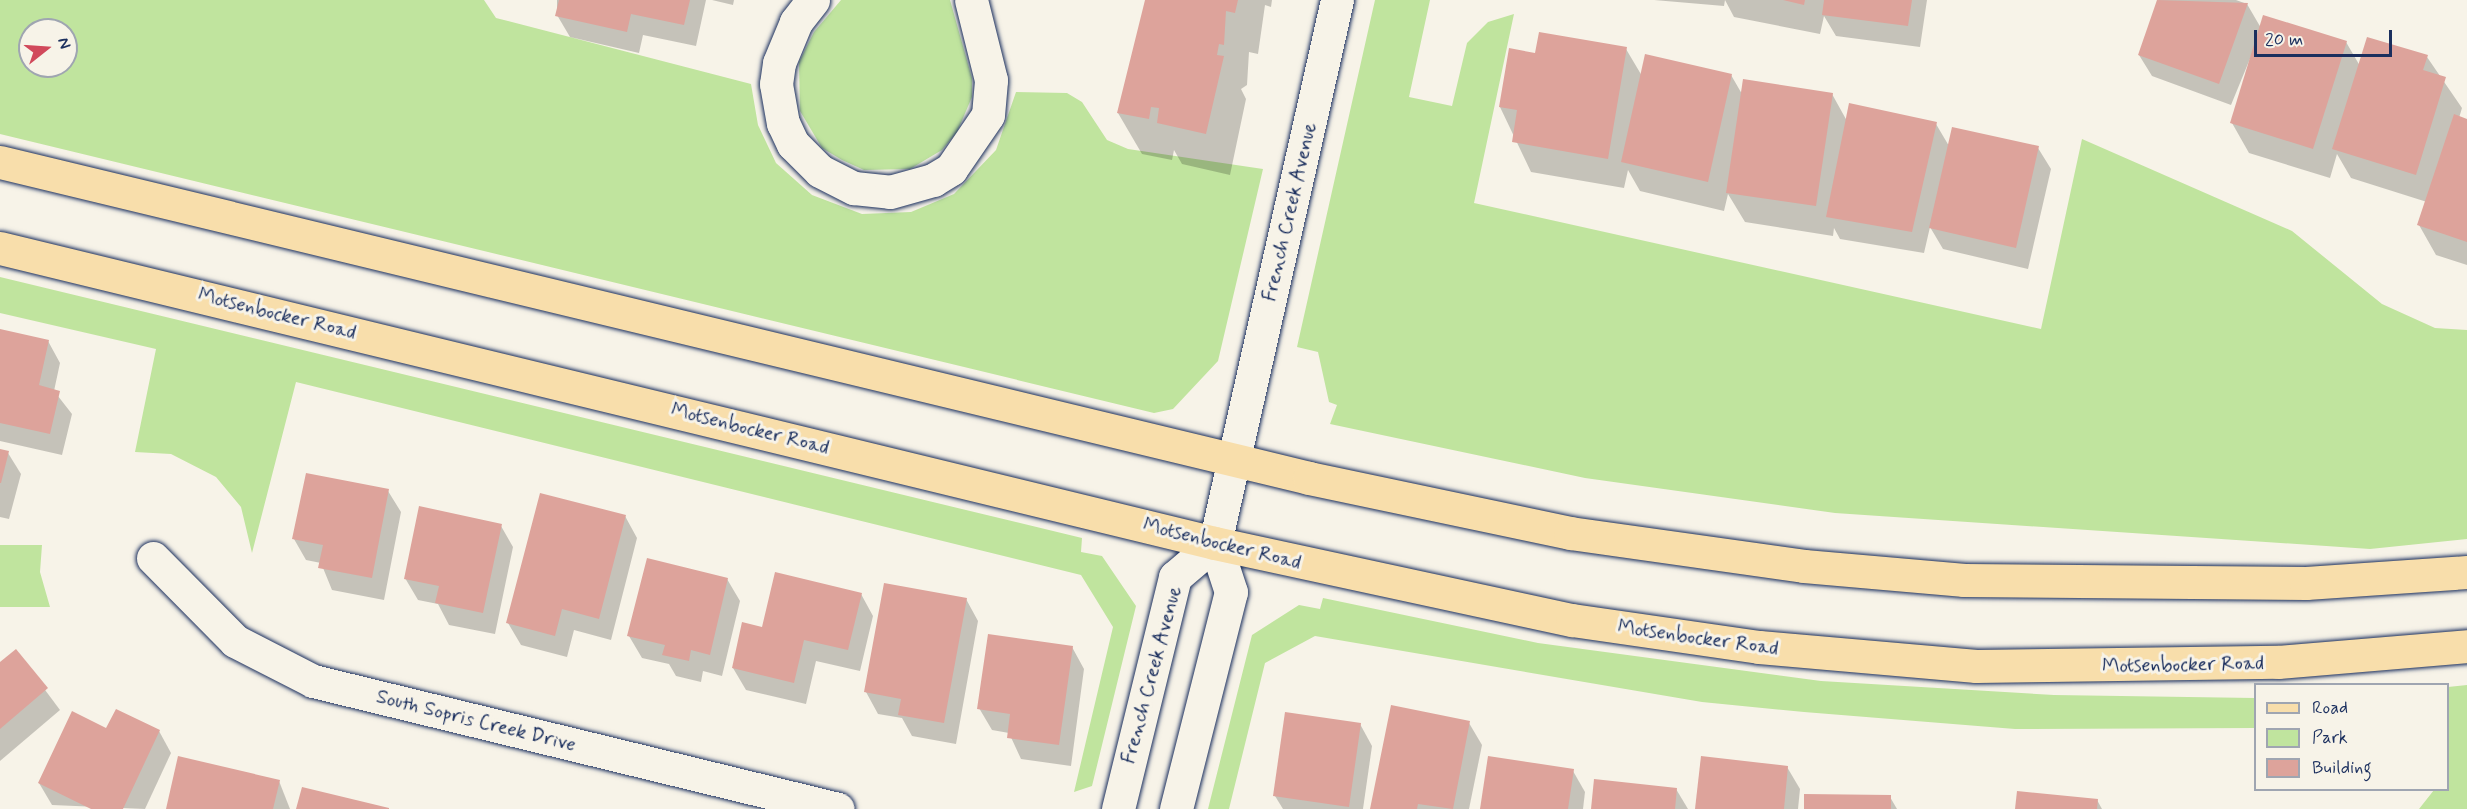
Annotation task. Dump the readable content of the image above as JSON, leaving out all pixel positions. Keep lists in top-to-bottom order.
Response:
{
  "streets": {
    "main road": ["Motsenbocker Road"],
    "street": ["French Creek Avenue", "South Sopris Creek Drive"]
  },
  "crossings": [
    ["French Creek Avenue", "Motsenbocker Road"]
  ],
  "legend": ["Road", "Park", "Building"],
  "scale_bar": "20 m",
  "north": "right"
}
